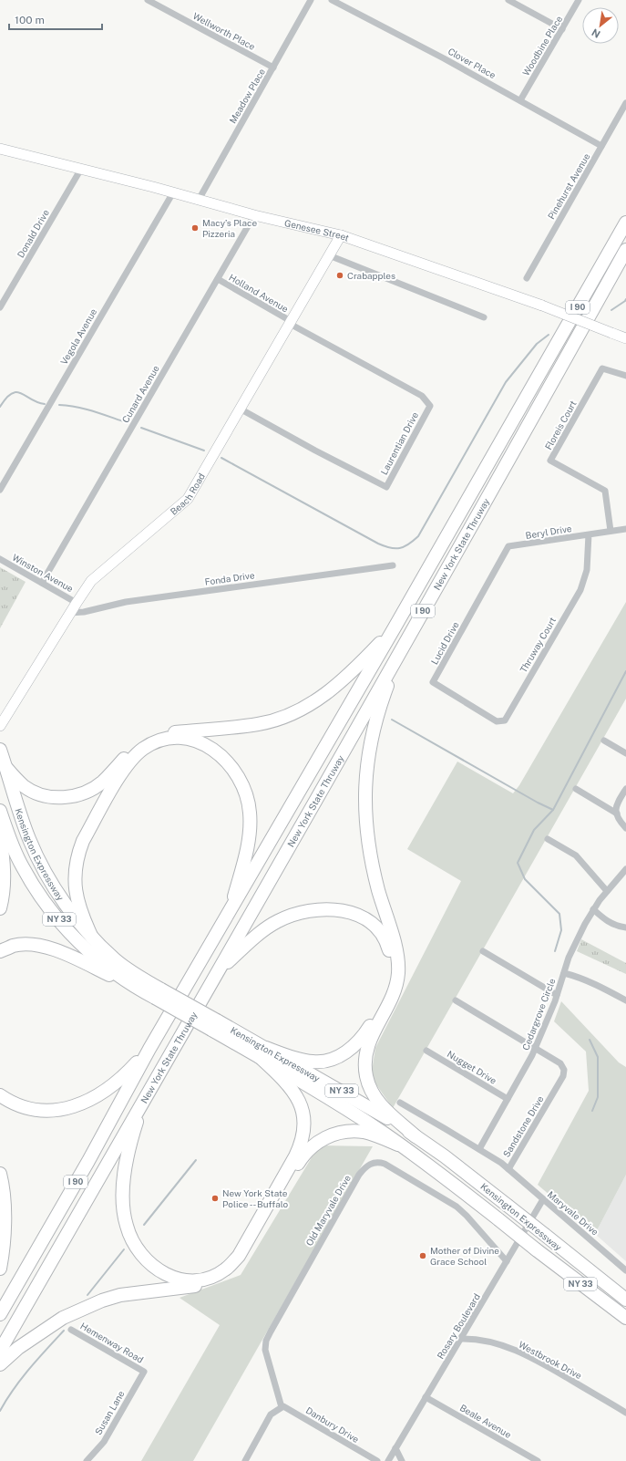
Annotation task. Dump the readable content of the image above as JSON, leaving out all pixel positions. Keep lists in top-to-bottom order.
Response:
{
  "streets": {
    "highway": [
      "I 90",
      "New York State Thruway",
      "Kensington Expressway",
      "NY 33"
    ],
    "main road": ["Genesee Street", "Beach Road"],
    "street": [
      "Wellworth Place",
      "Woodbine Place",
      "Clover Place",
      "Meadow Place",
      "Pinehurst Avenue",
      "Donald Drive",
      "Holland Avenue",
      "Vegola Avenue",
      "Cunard Avenue",
      "Floreis Court",
      "Laurentian Drive",
      "Beryl Drive",
      "Winston Avenue",
      "Fonda Drive",
      "Lucid Drive",
      "Thruway Court",
      "Cedargrove Circle",
      "Nugget Drive",
      "Sandstone Drive",
      "Old Maryvale Drive",
      "Maryvale Drive",
      "Rosary Boulevard",
      "Hemenway Road",
      "Westbrook Drive",
      "Susan Lane",
      "Beale Avenue",
      "Danbury Drive"
    ]
  },
  "crossings": [
    ["Wellworth Place", "Meadow Place"],
    ["Woodbine Place", "Clover Place"],
    ["Clover Place", "Pinehurst Avenue"],
    ["Meadow Place", "Genesee Street"],
    ["Genesee Street", "Donald Drive"],
    ["Genesee Street", "Vegola Avenue"],
    ["Genesee Street", "Cunard Avenue"],
    ["Genesee Street", "Beach Road"],
    ["Holland Avenue", "Cunard Avenue"],
    ["Holland Avenue", "Laurentian Drive"],
    ["Holland Avenue", "Beach Road"],
    ["Cunard Avenue", "Winston Avenue"],
    ["Floreis Court", "Beryl Drive"],
    ["Laurentian Drive", "Beach Road"],
    ["Beach Road", "Winston Avenue"],
    ["Beach Road", "Fonda Drive"],
    ["Beryl Drive", "Lucid Drive"],
    ["Beryl Drive", "Thruway Court"],
    ["Lucid Drive", "Thruway Court"],
    ["Cedargrove Circle", "Nugget Drive"],
    ["Cedargrove Circle", "Sandstone Drive"],
    ["Sandstone Drive", "Maryvale Drive"],
    ["Old Maryvale Drive", "Rosary Boulevard"],
    ["Old Maryvale Drive", "Danbury Drive"],
    ["Maryvale Drive", "Rosary Boulevard"],
    ["Rosary Boulevard", "Westbrook Drive"],
    ["Rosary Boulevard", "Beale Avenue"],
    ["Hemenway Road", "Susan Lane"]
  ],
  "places": [
    "Macy’s Place Pizzeria",
    "Crabapples",
    "New York State Police -- Buffalo",
    "Mother of Divine Grace School"
  ],
  "scale_bar": "100 m",
  "north": "bottom left"
}
